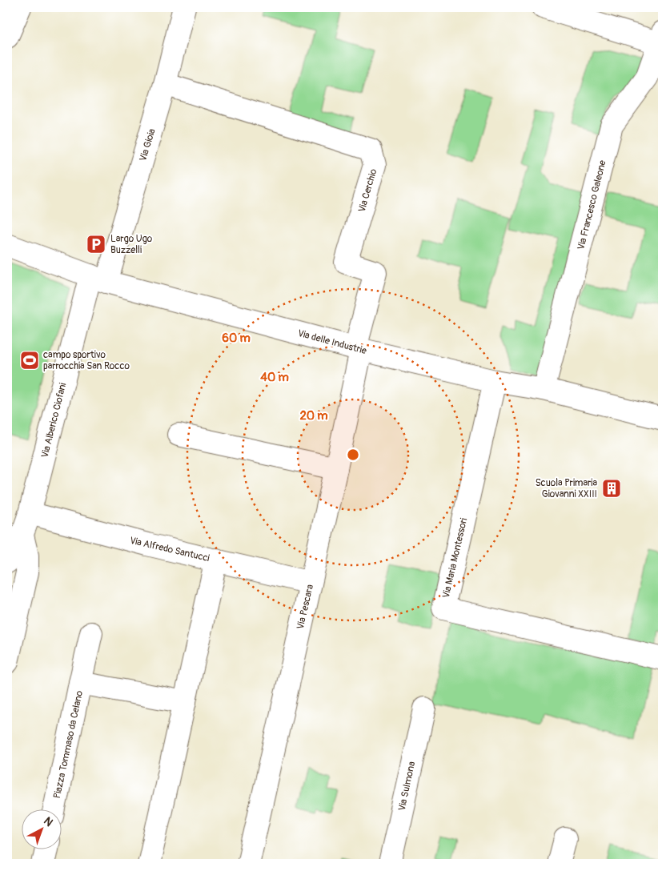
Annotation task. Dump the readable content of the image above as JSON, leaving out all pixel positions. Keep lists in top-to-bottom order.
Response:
{
  "streets": {
    "street": [
      "Via Gioia",
      "Via Cerchio",
      "Via Francesco Galeone",
      "Via delle Industrie",
      "Via Alberico Ciofani",
      "Via Alfredo Santucci",
      "Via Maria Montessori",
      "Via Pescara",
      "Piazza Tommaso da Celano",
      "Via Sulmona"
    ]
  },
  "crossings": [
    ["Via Gioia", "Via Cerchio"],
    ["Via Gioia", "Via delle Industrie"],
    ["Via Gioia", "Via Alberico Ciofani"],
    ["Via Cerchio", "Via delle Industrie"],
    ["Via Cerchio", "Via Pescara"],
    ["Via Francesco Galeone", "Via delle Industrie"],
    ["Via delle Industrie", "Via Alberico Ciofani"],
    ["Via delle Industrie", "Via Maria Montessori"],
    ["Via delle Industrie", "Via Pescara"],
    ["Via Alberico Ciofani", "Via Alfredo Santucci"],
    ["Via Alfredo Santucci", "Via Pescara"]
  ],
  "places": {
    "parking": ["Largo Ugo Buzzelli"],
    "sports": ["campo sportivo parrocchia San Rocco"],
    "building": ["Scuola Primaria Giovanni XXIII"]
  },
  "north": "top right",
  "rings": ["60 m", "40 m", "20 m"]
}
